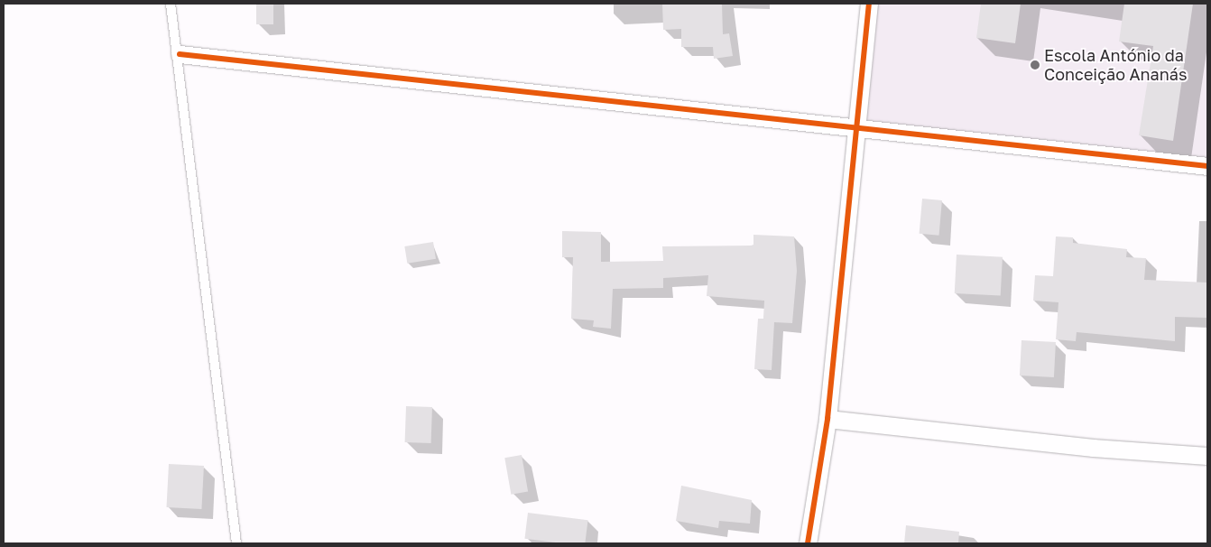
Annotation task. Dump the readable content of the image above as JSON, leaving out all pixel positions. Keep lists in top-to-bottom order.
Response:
{
  "places": ["Escola António da Conceição Ananás"]
}
